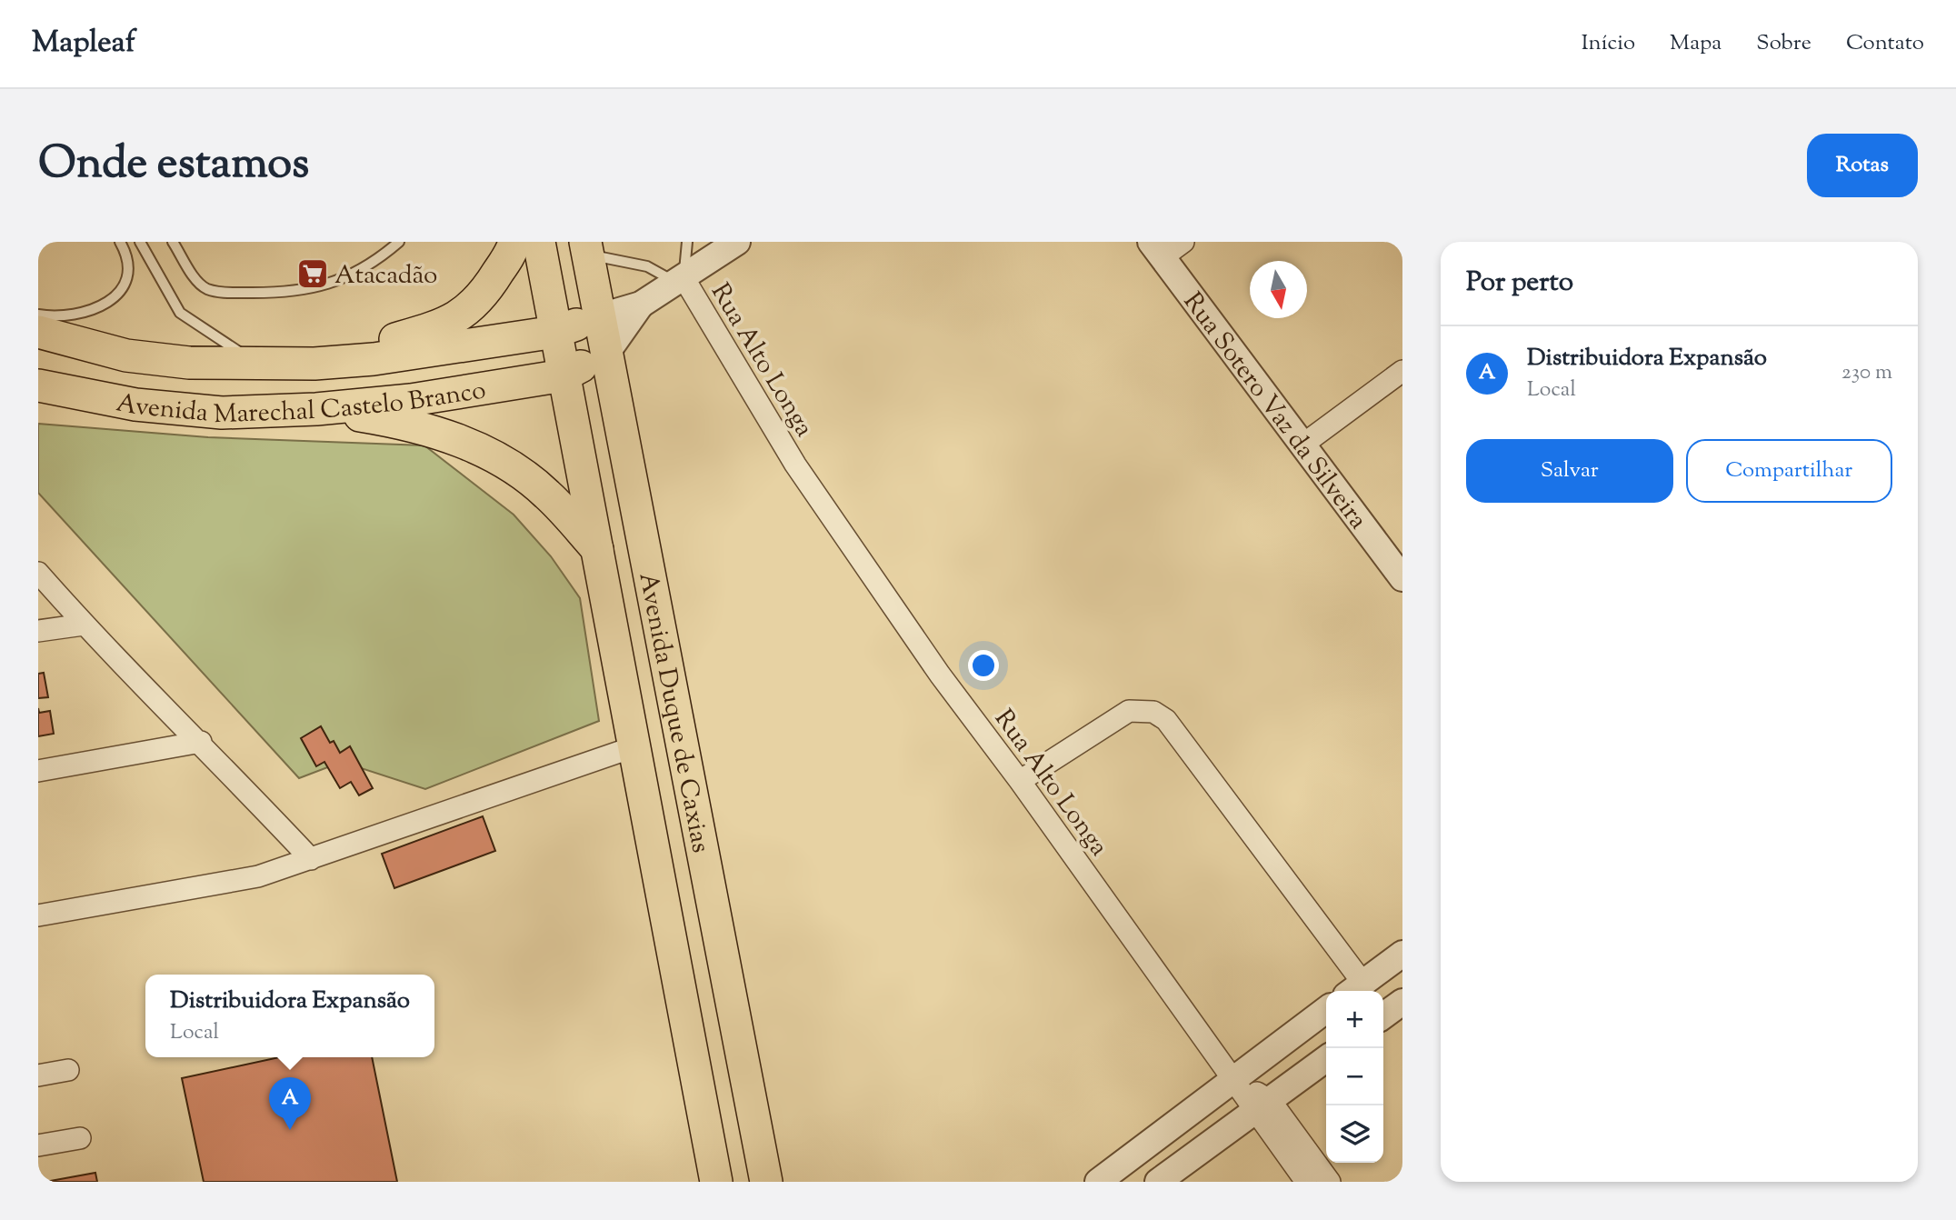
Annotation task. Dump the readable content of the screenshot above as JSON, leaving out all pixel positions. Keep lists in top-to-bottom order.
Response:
{
  "streets": {
    "main road": ["Avenida Marechal Castelo Branco", "Avenida Duque de Caxias"],
    "street": ["Rua Alto Longa", "Rua Sotero Vaz da Silveira"]
  },
  "crossings": [
    ["Avenida Marechal Castelo Branco", "Avenida Duque de Caxias"]
  ],
  "places": {
    "supermarket": ["Atacadão"]
  },
  "north": "bottom",
  "page": {
    "header": "Mapleaf",
    "nav": [
      "Início",
      "Mapa",
      "Sobre",
      "Contato"
    ],
    "title": "Onde estamos",
    "buttons": [
      "Rotas",
      ["Salvar", "Compartilhar"]
    ],
    "heading": "Por perto",
    "list": [
      {
        "mark": "A",
        "name": "Distribuidora Expansão",
        "note": "Local",
        "value": "230 m"
      }
    ],
    "popup": ["Distribuidora Expansão", "Local"],
    "map_buttons": ["+", "−"],
    "pins": "A"
  }
}
